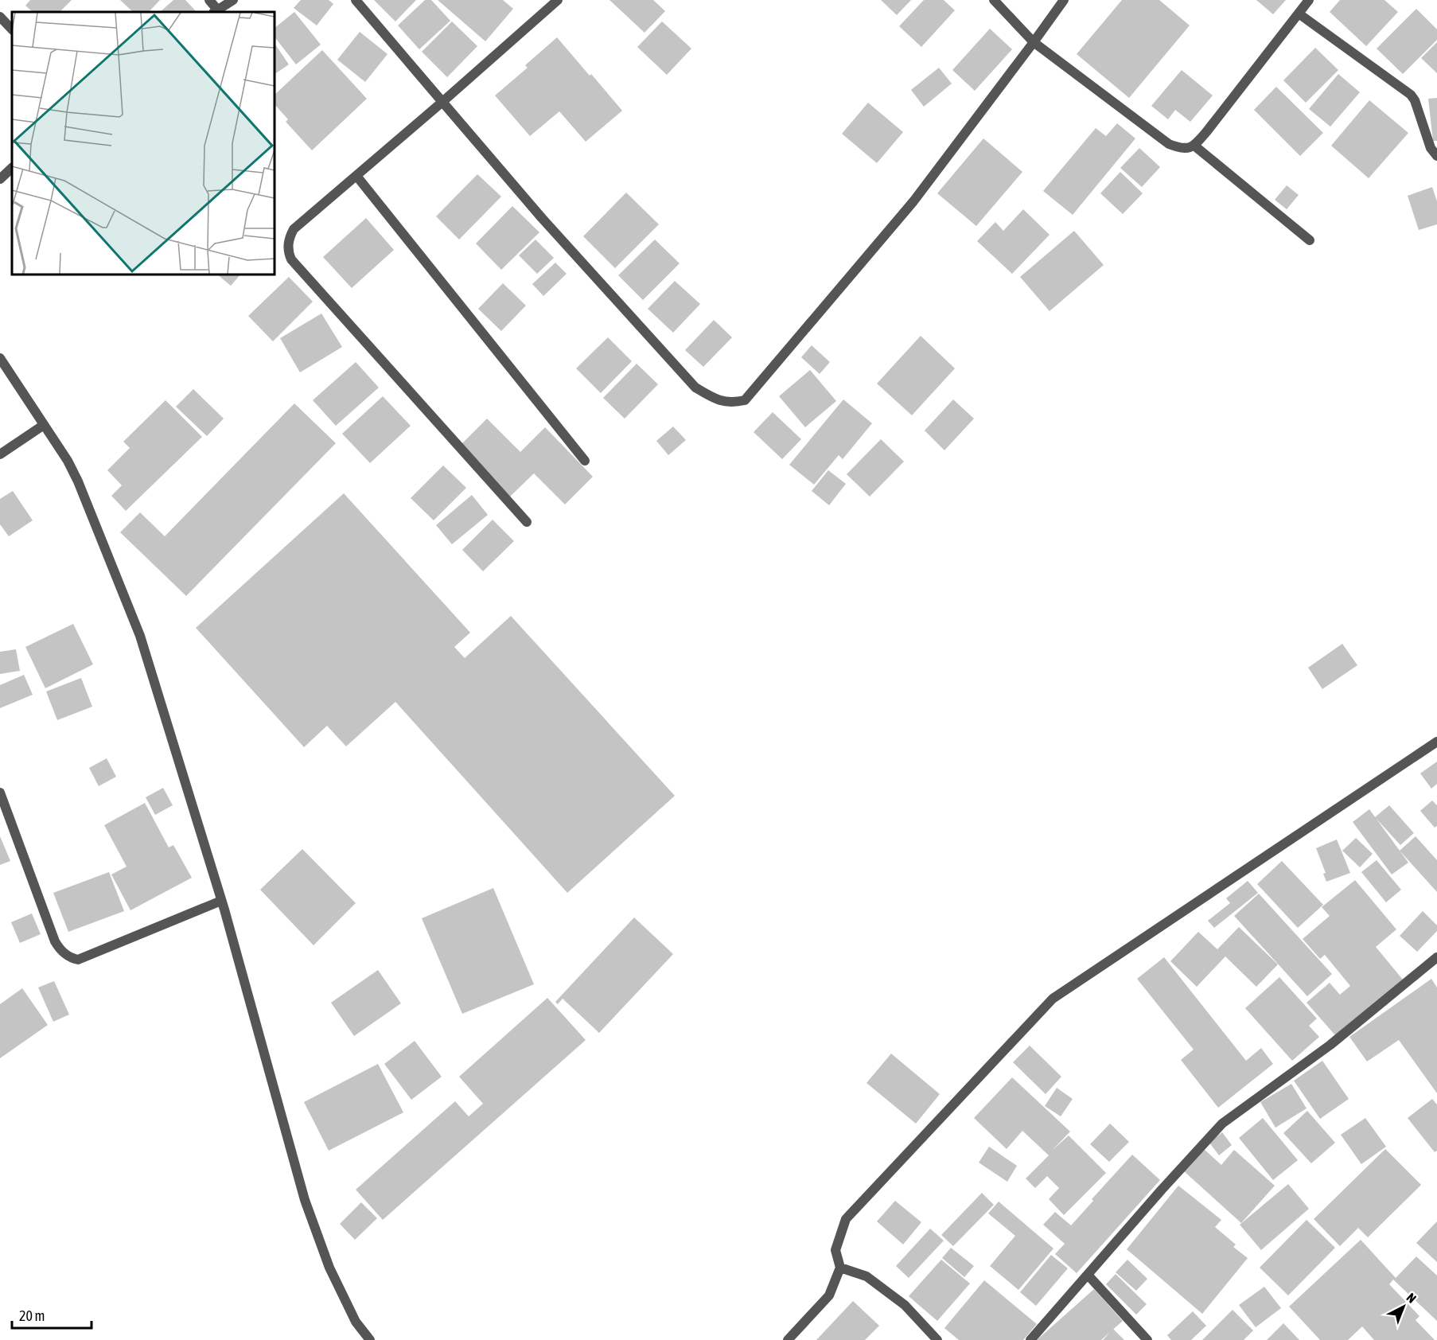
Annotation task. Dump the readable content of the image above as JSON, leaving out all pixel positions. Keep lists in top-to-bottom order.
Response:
{
  "scale_bar": "20 m",
  "north": "top right"
}
